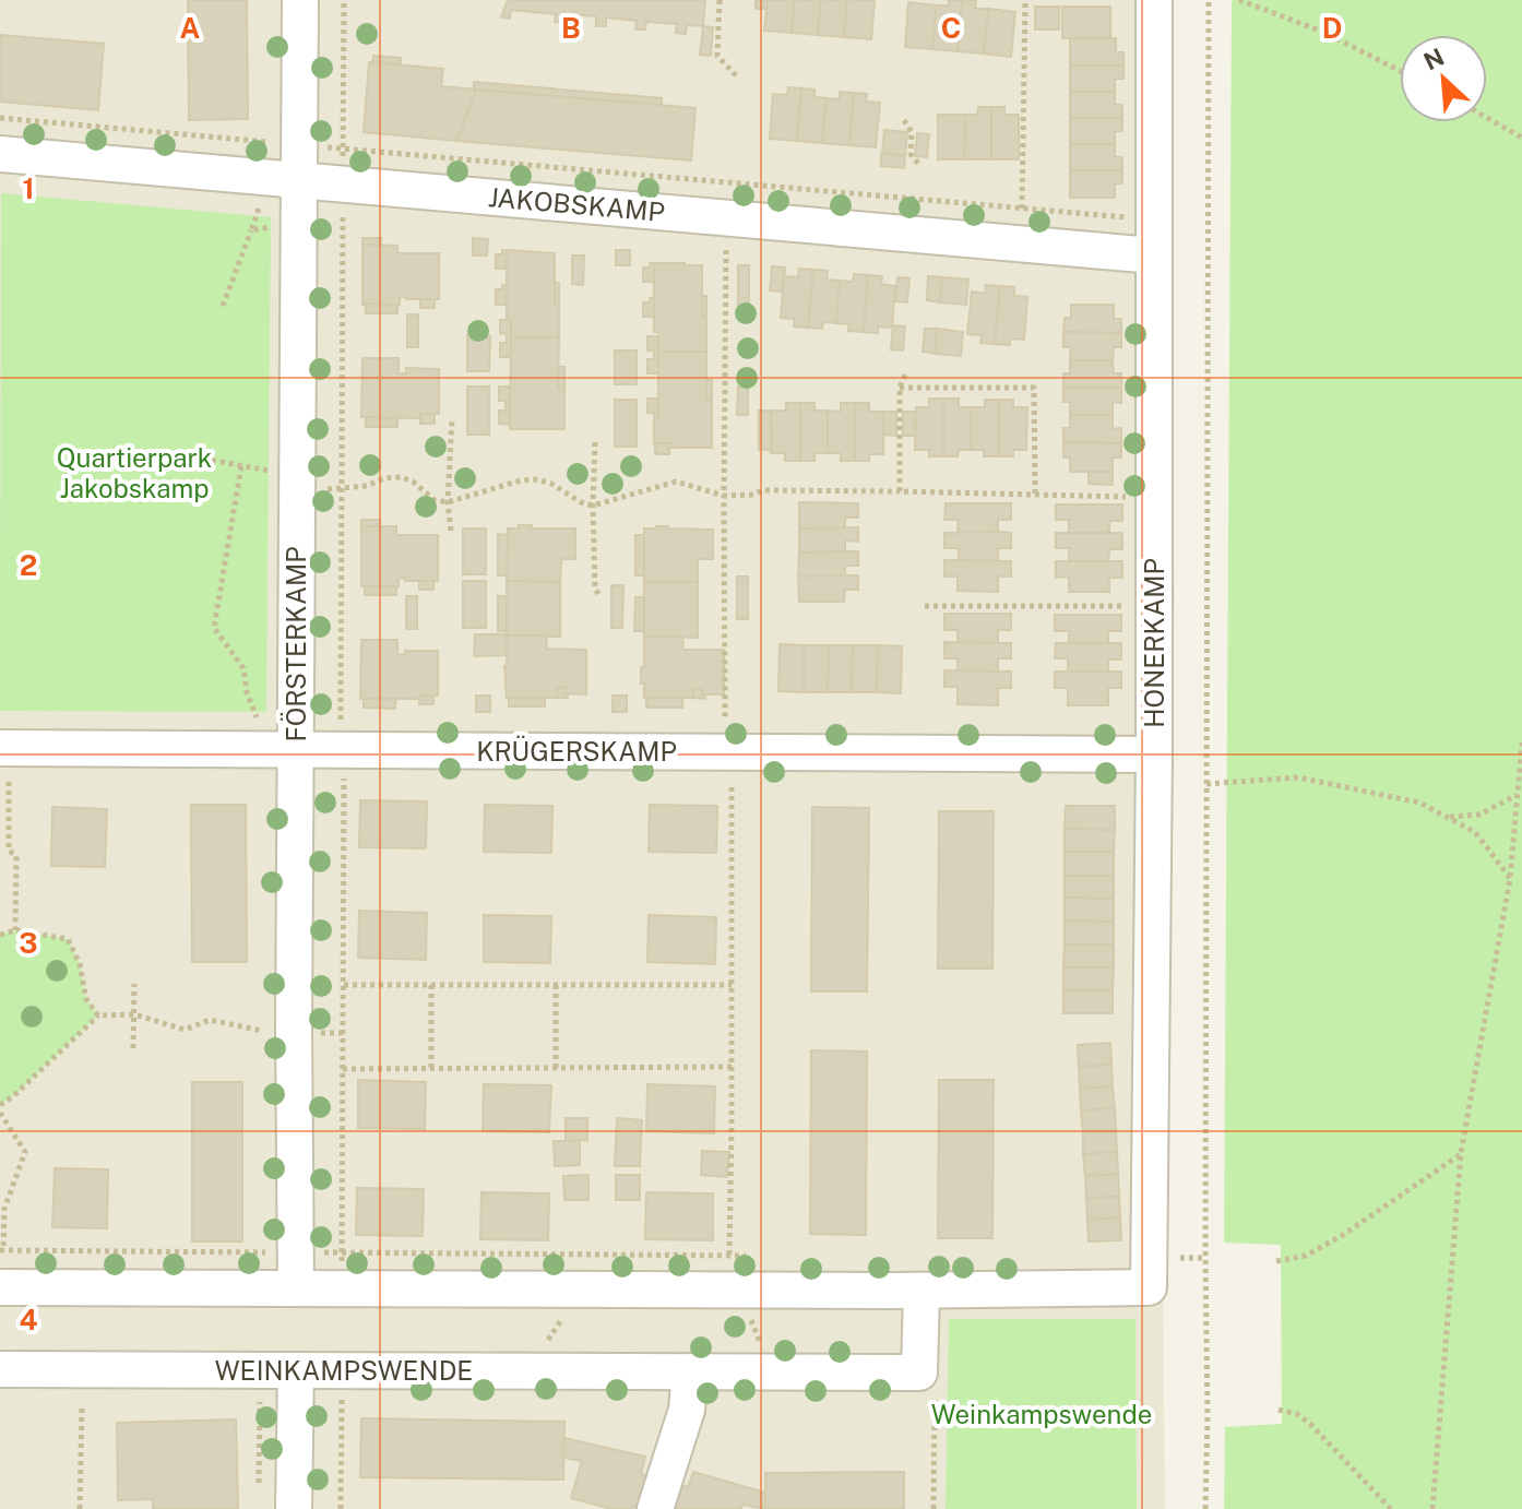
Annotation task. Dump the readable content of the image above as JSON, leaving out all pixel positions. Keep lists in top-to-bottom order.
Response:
{
  "streets": {
    "street": [
      "JAKOBSKAMP",
      "HONERKAMP",
      "FÖRSTERKAMP",
      "KRÜGERSKAMP",
      "WEINKAMPSWENDE"
    ]
  },
  "crossings": [
    ["JAKOBSKAMP", "HONERKAMP"],
    ["JAKOBSKAMP", "FÖRSTERKAMP"],
    ["HONERKAMP", "KRÜGERSKAMP"],
    ["FÖRSTERKAMP", "KRÜGERSKAMP"]
  ],
  "parks": ["Quartierpark Jakobskamp", "Weinkampswende"],
  "north": "top left",
  "grid": {
    "columns": [
      "A",
      "B",
      "C",
      "D"
    ],
    "rows": [
      "1",
      "2",
      "3",
      "4"
    ]
  }
}
